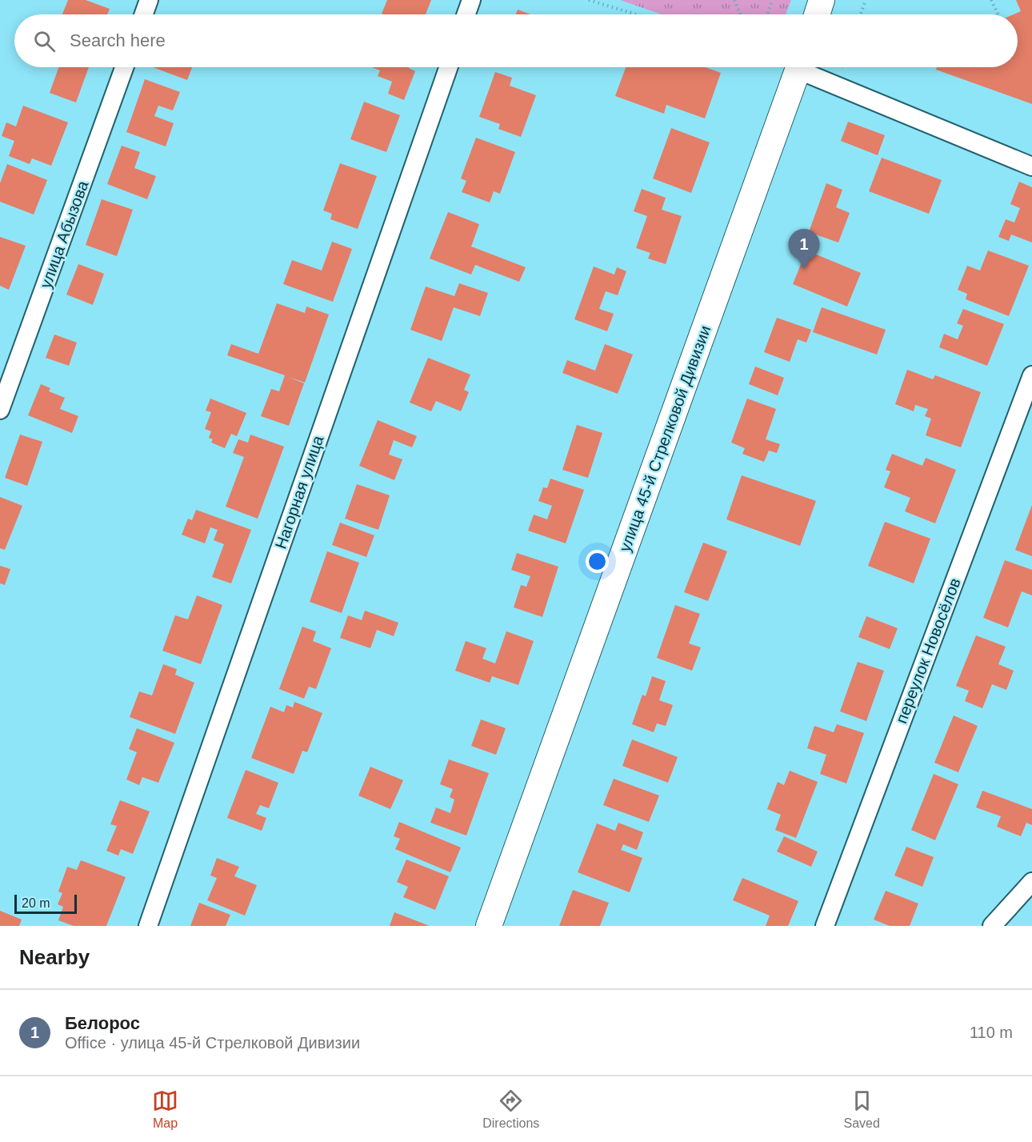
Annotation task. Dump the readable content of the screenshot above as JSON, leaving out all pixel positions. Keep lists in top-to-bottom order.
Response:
{
  "streets": {
    "main road": ["улица 45-й Стрелковой Дивизии"],
    "street": ["улица Абызова", "Нагорная улица", "переулок Новосёлов"]
  },
  "scale_bar": "20 m",
  "page": {
    "search": "Search here",
    "pins": "1",
    "scale": "20 m",
    "heading": "Nearby",
    "list": [
      {
        "mark": "1",
        "name": "Белорос",
        "note": "Office · улица 45-й Стрелковой Дивизии",
        "value": "110 m"
      }
    ],
    "nav": ["Map", "Directions", "Saved"]
  }
}
